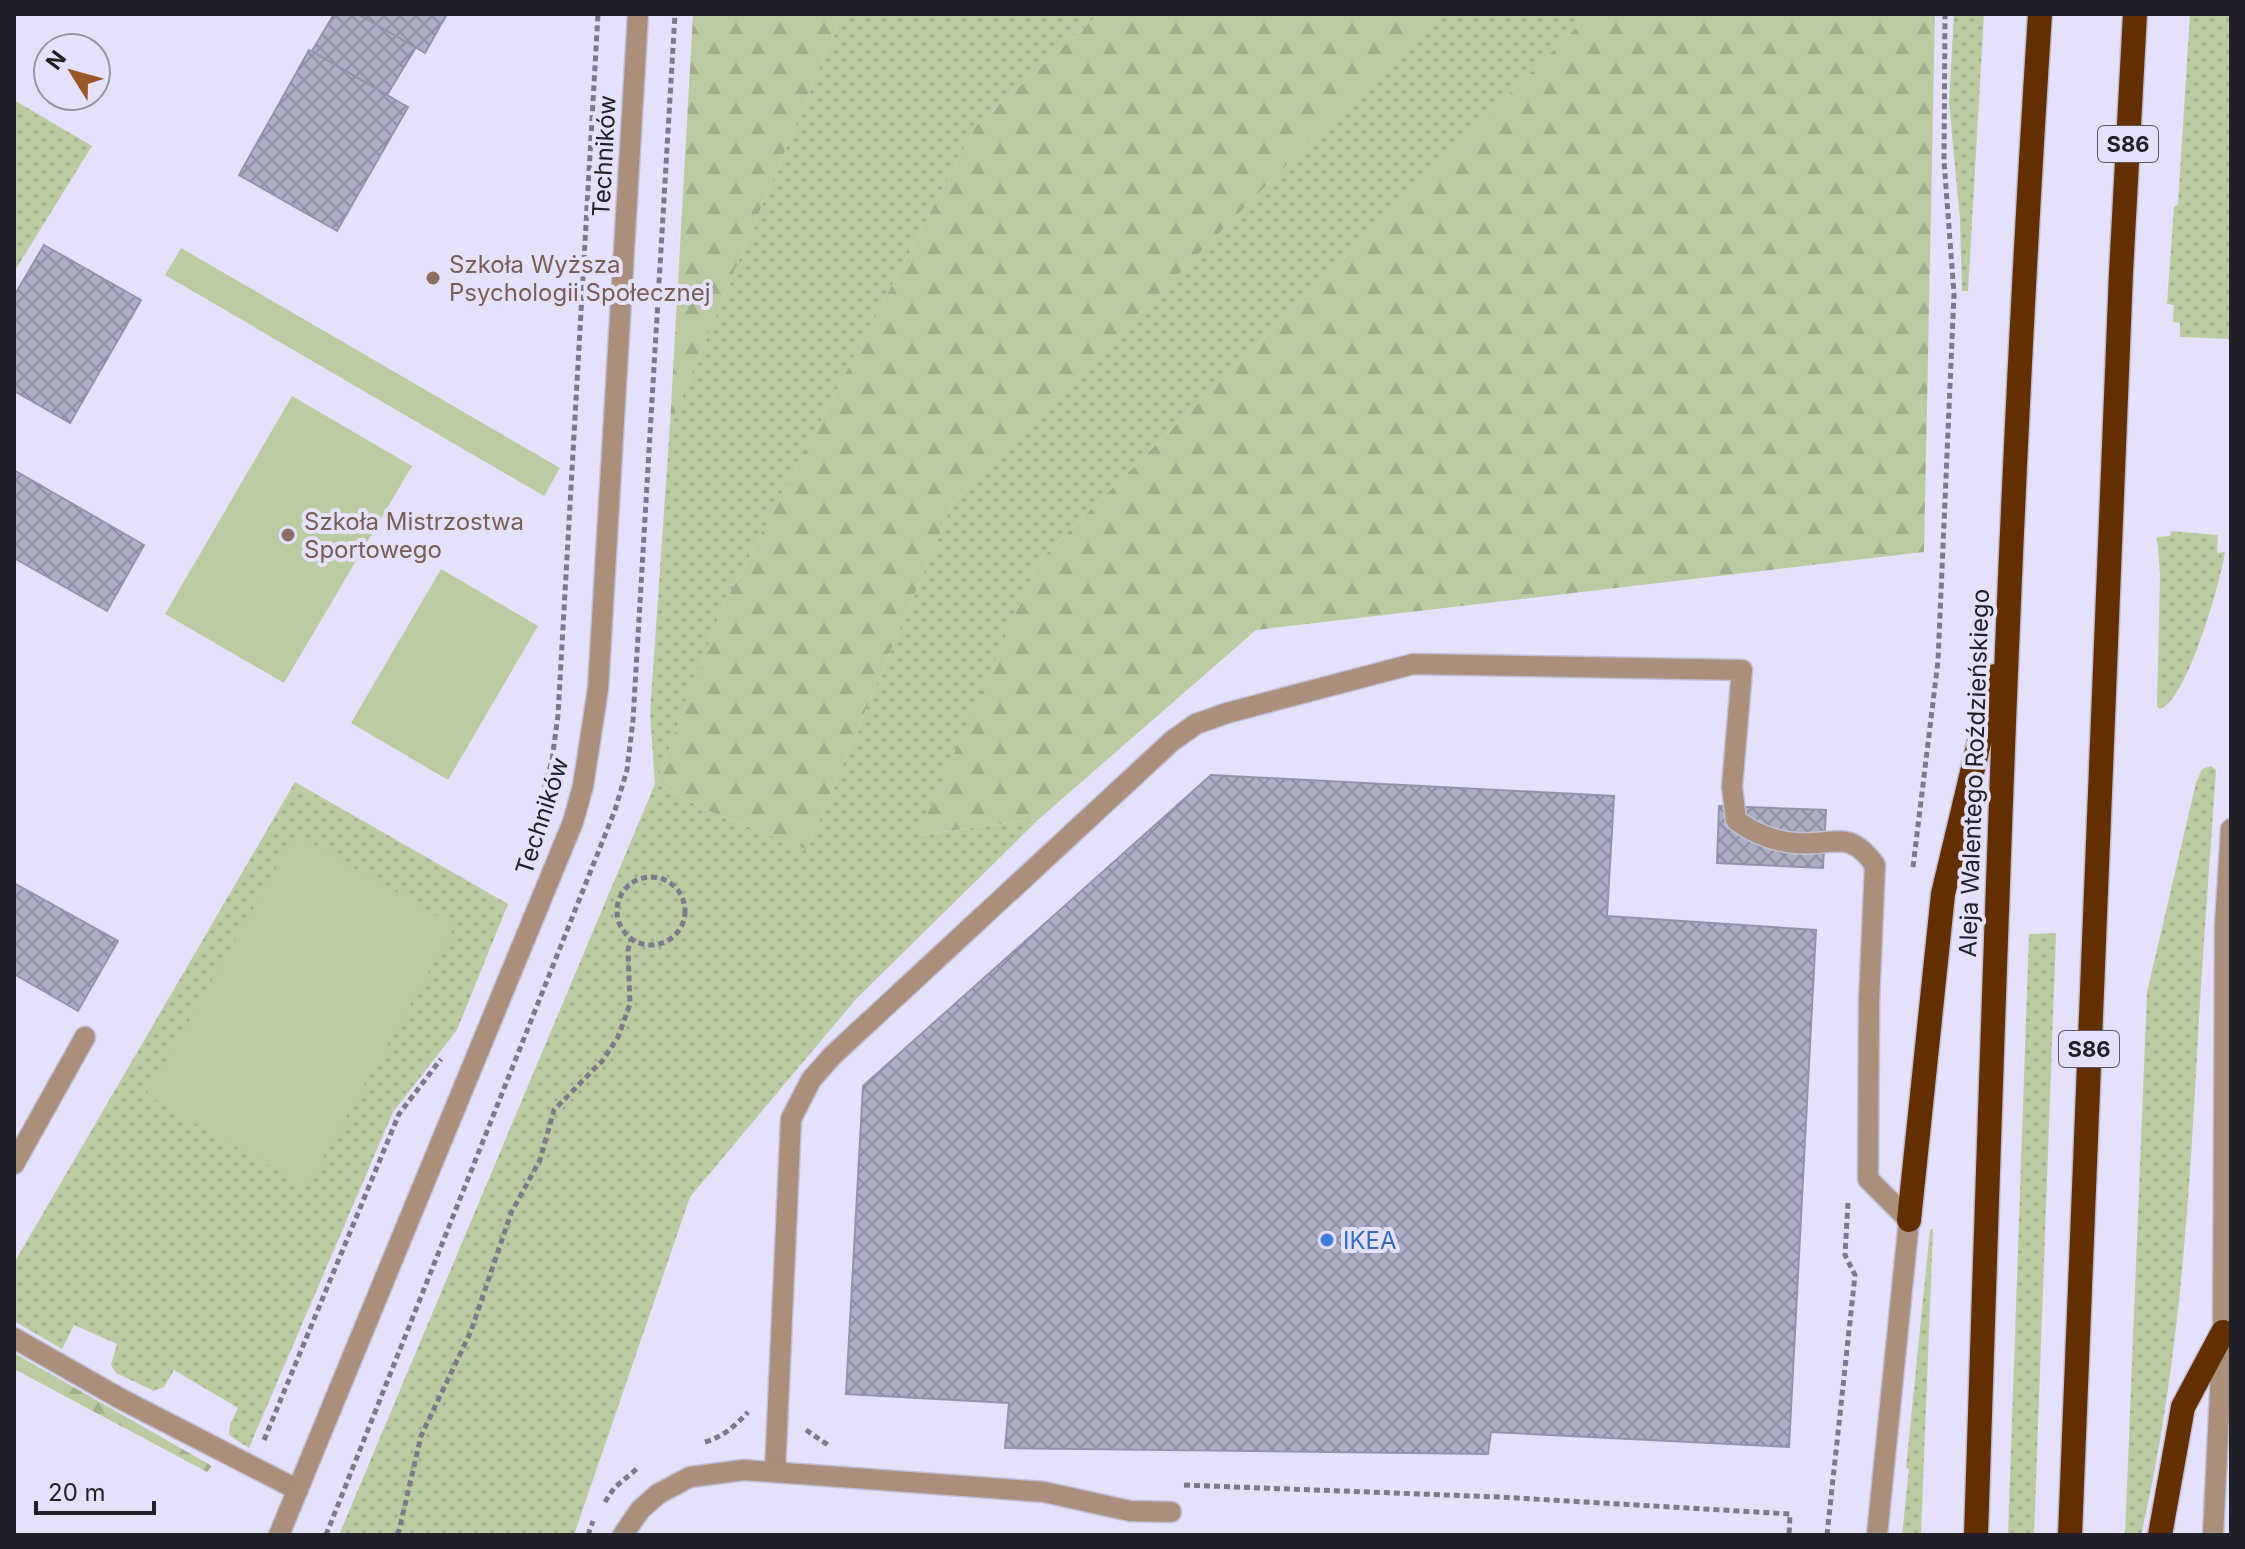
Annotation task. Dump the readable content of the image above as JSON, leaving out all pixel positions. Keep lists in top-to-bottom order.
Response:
{
  "streets": {
    "highway": ["S86", "Aleja Walentego Roździeńskiego"],
    "street": ["Techników"]
  },
  "places": ["Szkoła Wyższa Psychologii Społecznej", "Szkoła Mistrzostwa Sportowego", "IKEA"],
  "scale_bar": "20 m",
  "north": "top left"
}
